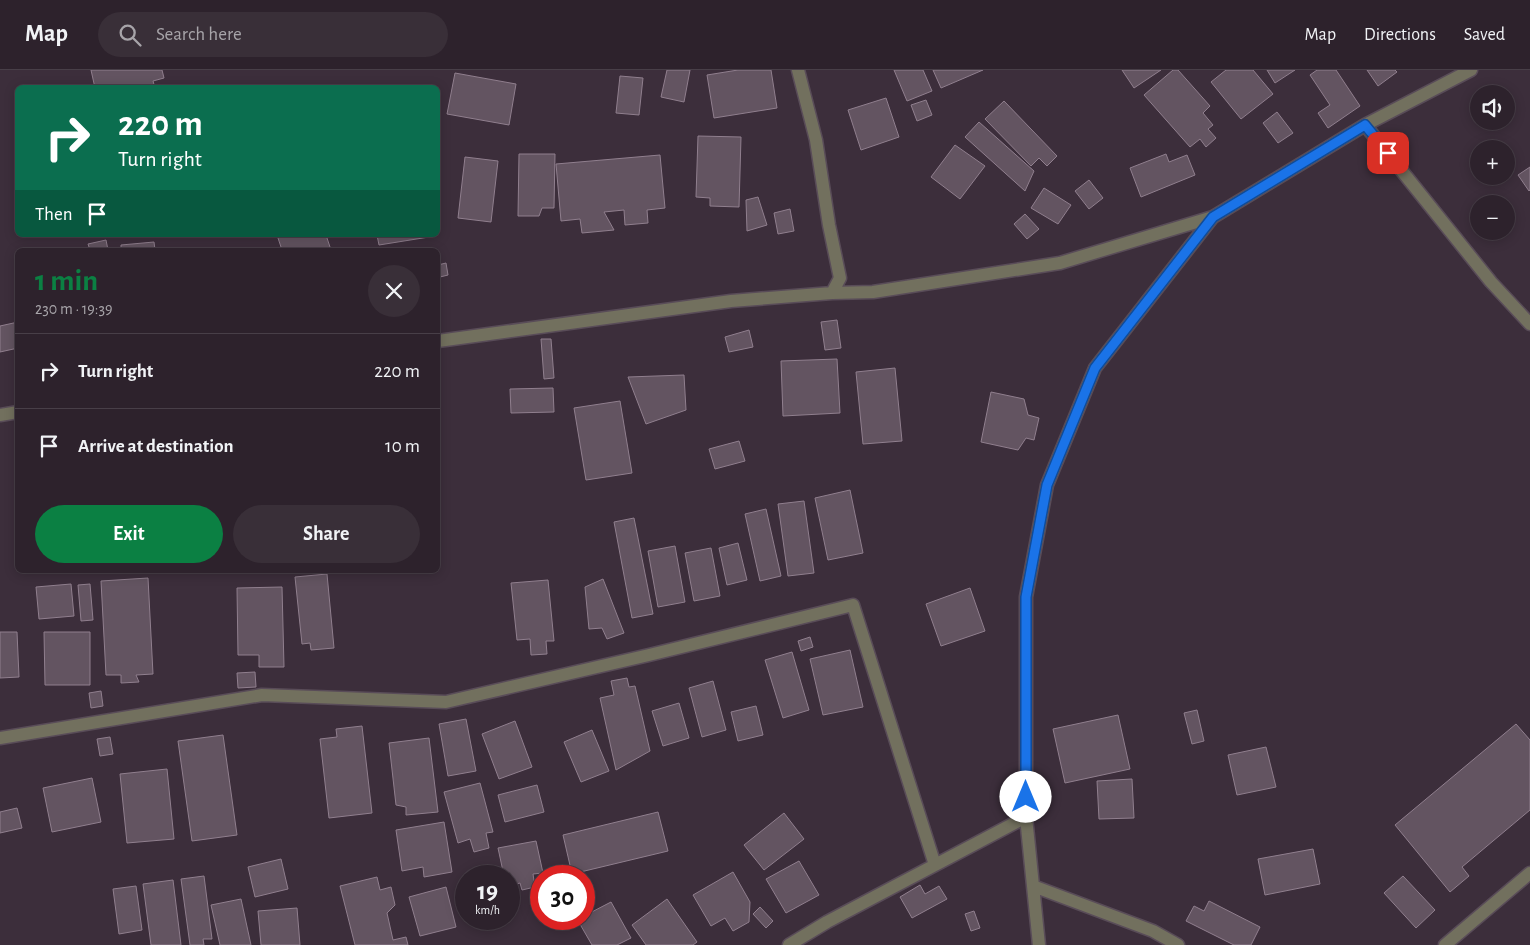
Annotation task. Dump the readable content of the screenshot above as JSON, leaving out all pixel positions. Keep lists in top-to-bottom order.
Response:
{
  "page": {
    "header": "Map",
    "search": "Search here",
    "nav": ["Map", "Directions", "Saved"],
    "map_buttons": ["+", "−"],
    "turn": ["220 m", "Turn right"],
    "then": "Then",
    "heading": ["1 min", "230 m · 19:39"],
    "list": [
      {
        "name": "Turn right",
        "value": "220 m"
      },
      {
        "name": "Arrive at destination",
        "value": "10 m"
      }
    ],
    "buttons": ["Exit", "Share"],
    "speed": "19 km/h",
    "limit": "30"
  }
}
